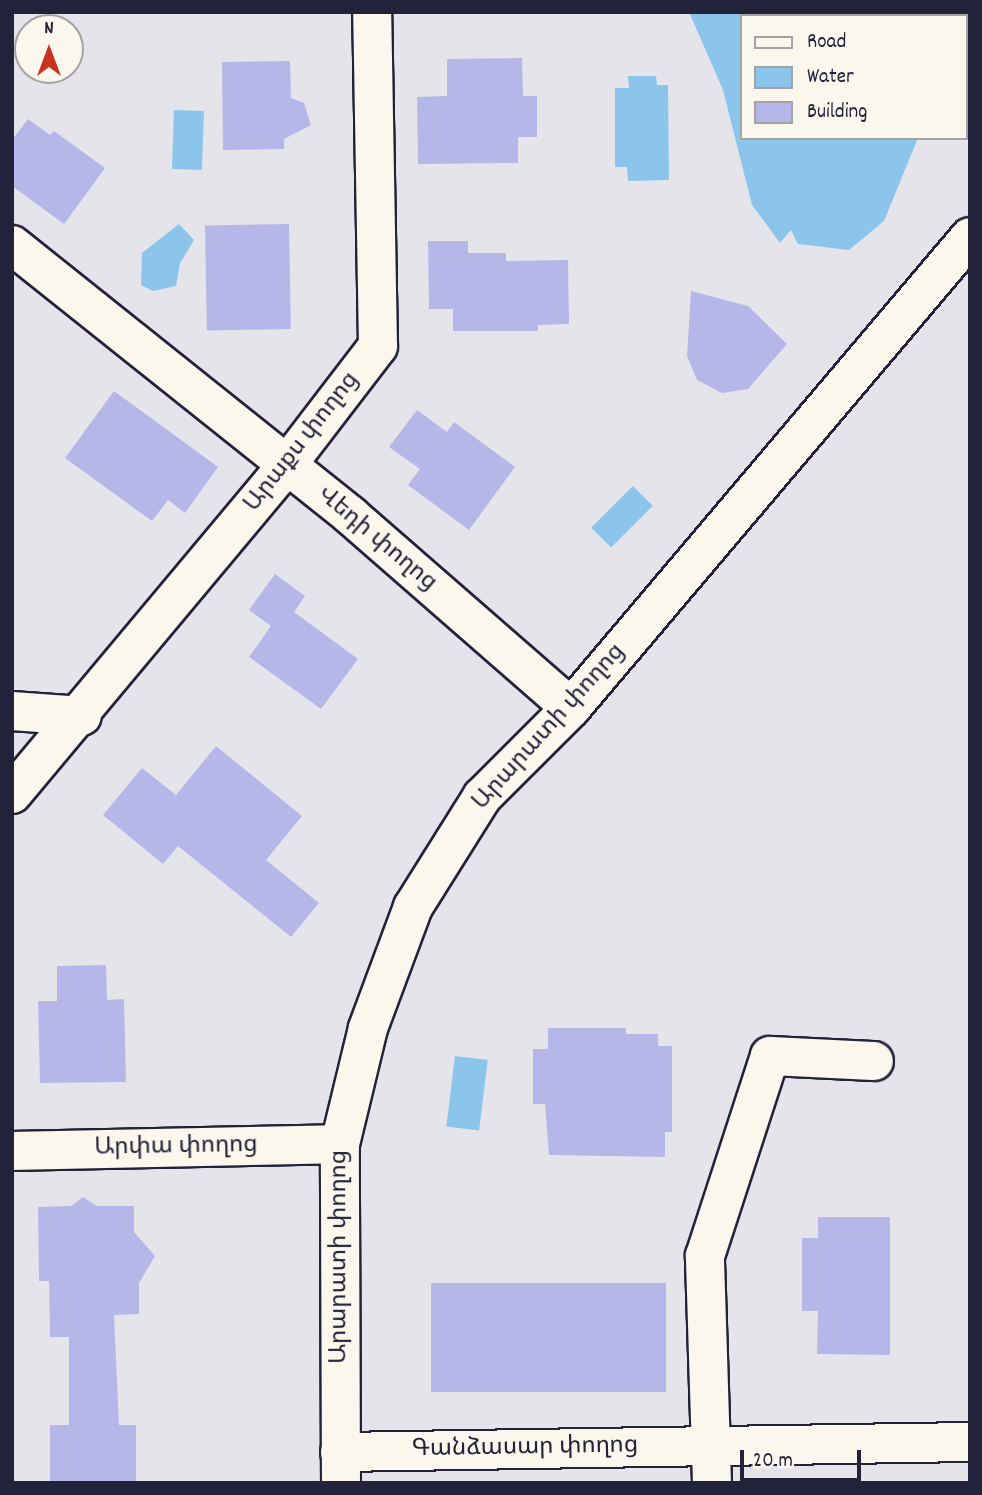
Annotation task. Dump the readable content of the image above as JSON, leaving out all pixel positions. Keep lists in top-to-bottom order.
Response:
{
  "streets": {
    "street": [
      "Արաքս փողոց",
      "Վեդի փողոց",
      "Արարատի փողոց",
      "Արփա փողոց",
      "Գանձասար փողոց"
    ]
  },
  "crossings": [
    ["Արաքս փողոց", "Վեդի փողոց"],
    ["Վեդի փողոց", "Արարատի փողոց"],
    ["Արարատի փողոց", "Արփա փողոց"],
    ["Արարատի փողոց", "Գանձասար փողոց"]
  ],
  "legend": ["Road", "Water", "Building"],
  "scale_bar": "20 m",
  "north": "top"
}
